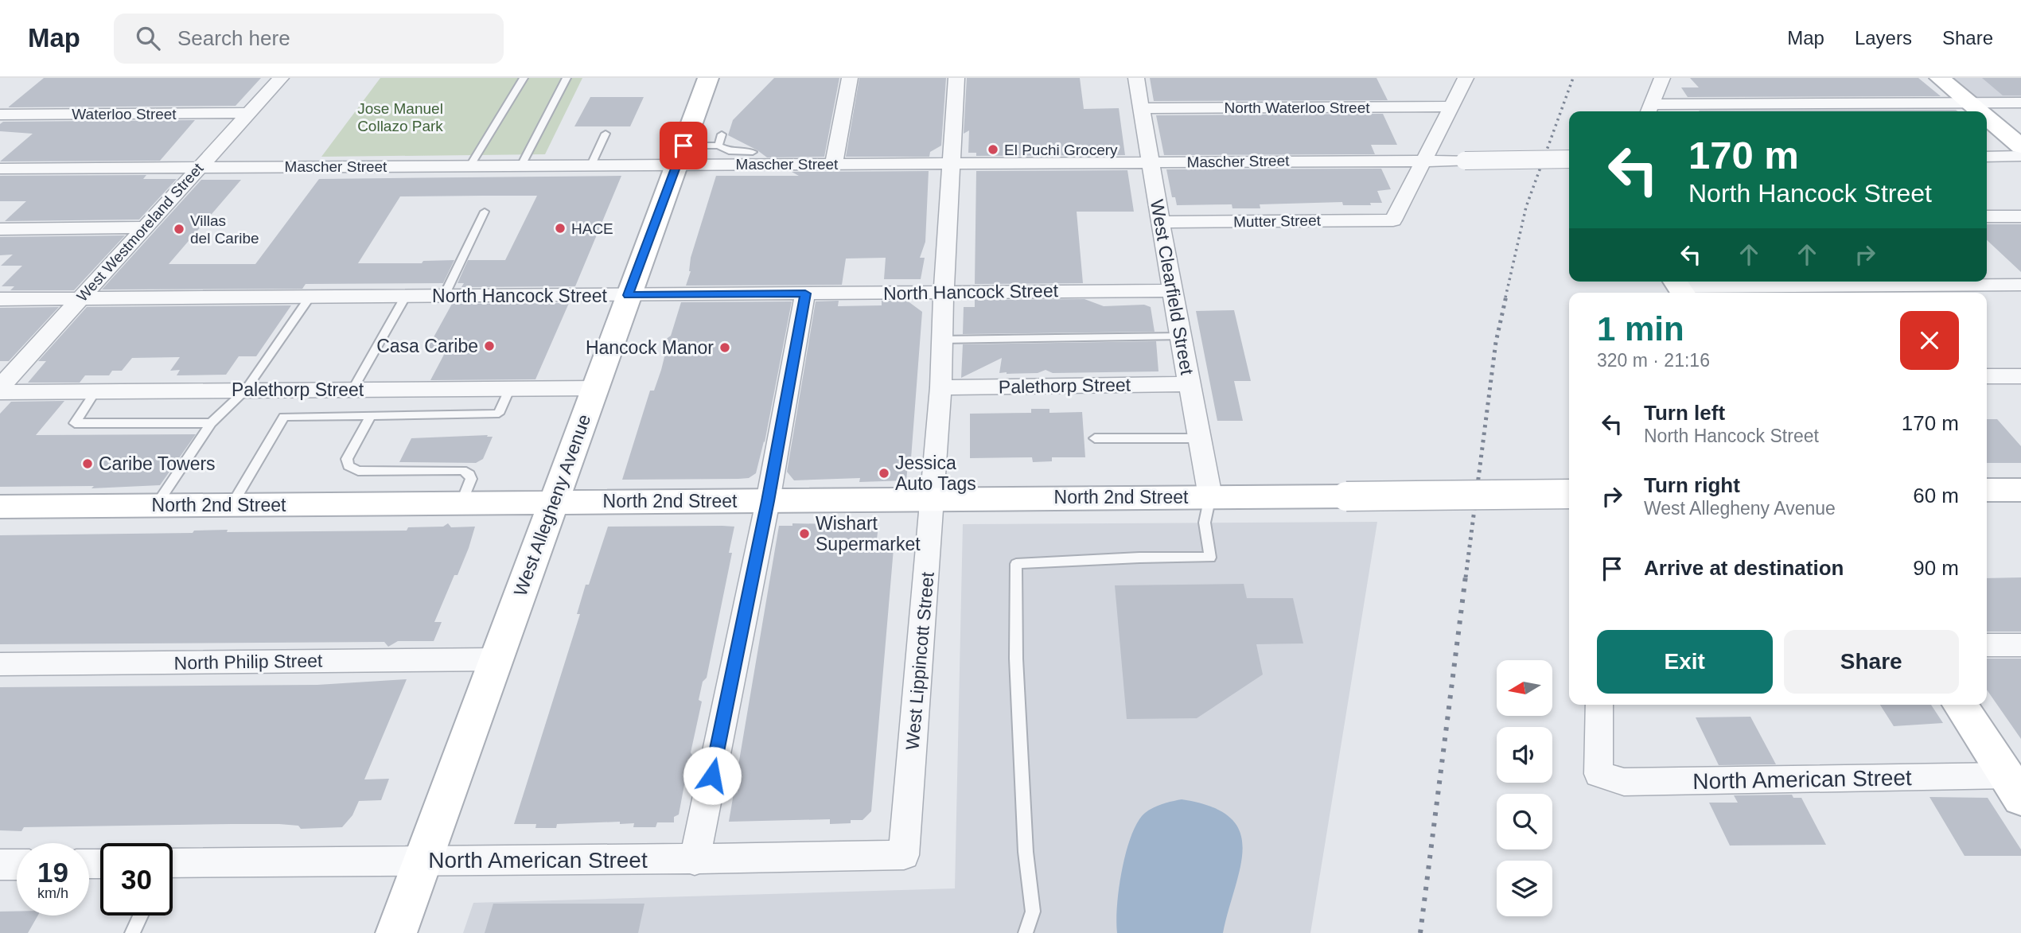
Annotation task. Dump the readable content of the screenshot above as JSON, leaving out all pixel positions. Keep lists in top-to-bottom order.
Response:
{
  "streets": {
    "street": [
      "North Waterloo Street",
      "Waterloo Street",
      "Mascher Street",
      "Mutter Street",
      "West Westmoreland Street",
      "West Clearfield Street",
      "North Hancock Street",
      "Palethorp Street",
      "North 2nd Street",
      "West Allegheny Avenue",
      "West Lippincott Street",
      "North Philip Street",
      "North American Street"
    ]
  },
  "crossings": [
    ["North Waterloo Street", "West Clearfield Street"],
    ["Waterloo Street", "West Westmoreland Street"],
    ["Mascher Street", "Mutter Street"],
    ["Mascher Street", "West Westmoreland Street"],
    ["Mascher Street", "West Clearfield Street"],
    ["Mascher Street", "West Allegheny Avenue"],
    ["Mascher Street", "West Lippincott Street"],
    ["Mutter Street", "West Clearfield Street"],
    ["West Westmoreland Street", "North Hancock Street"],
    ["West Clearfield Street", "North Hancock Street"],
    ["West Clearfield Street", "Palethorp Street"],
    ["West Clearfield Street", "North 2nd Street"],
    ["North Hancock Street", "West Allegheny Avenue"],
    ["North Hancock Street", "West Lippincott Street"],
    ["Palethorp Street", "West Allegheny Avenue"],
    ["Palethorp Street", "West Lippincott Street"],
    ["North 2nd Street", "West Allegheny Avenue"],
    ["North 2nd Street", "West Lippincott Street"],
    ["West Allegheny Avenue", "North Philip Street"],
    ["West Allegheny Avenue", "North American Street"],
    ["West Lippincott Street", "North American Street"]
  ],
  "parks": ["Jose Manuel Collazo Park"],
  "places": [
    "El Puchi Grocery",
    "HACE",
    "Villas del Caribe",
    "Casa Caribe",
    "Hancock Manor",
    "Caribe Towers",
    "Jessica Auto Tags",
    "Wishart Supermarket"
  ],
  "north": "left",
  "page": {
    "header": "Map",
    "search": "Search here",
    "nav": ["Map", "Layers", "Share"],
    "turn": ["170 m", "North Hancock Street"],
    "heading": ["1 min", "320 m · 21:16"],
    "list": [
      {
        "name": "Turn left",
        "note": "North Hancock Street",
        "value": "170 m"
      },
      {
        "name": "Turn right",
        "note": "West Allegheny Avenue",
        "value": "60 m"
      },
      {
        "name": "Arrive at destination",
        "value": "90 m"
      }
    ],
    "buttons": ["Exit", "Share"],
    "speed": "19 km/h",
    "limit": "30"
  }
}
